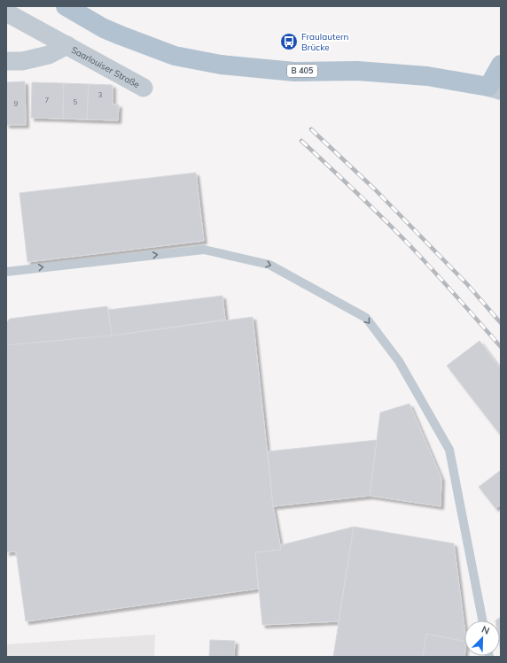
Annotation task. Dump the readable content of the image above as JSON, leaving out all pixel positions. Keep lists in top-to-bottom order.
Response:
{
  "streets": {
    "main road": ["B 405"],
    "street": ["Saarlouiser Straße"]
  },
  "places": {
    "bus stop": ["Fraulautern Brücke"]
  },
  "house_numbers": [
    "3",
    "7",
    "5",
    "9"
  ],
  "north": "top right"
}
